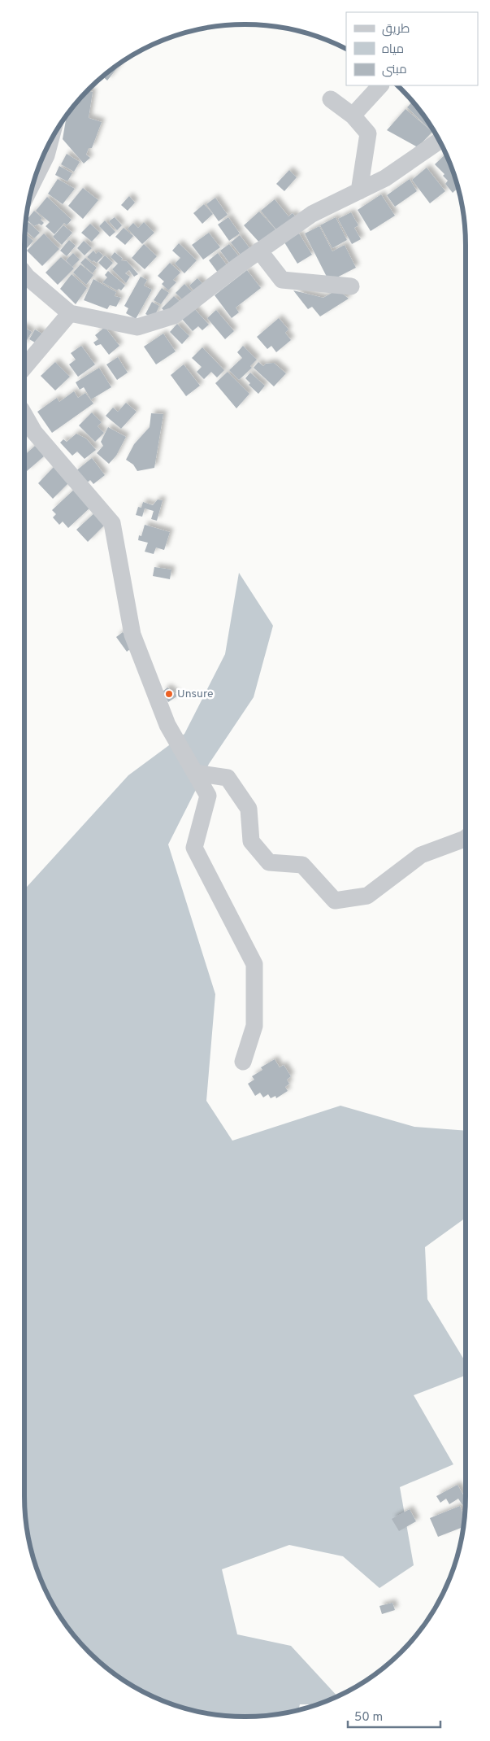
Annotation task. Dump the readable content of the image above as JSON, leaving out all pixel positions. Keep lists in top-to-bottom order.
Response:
{
  "places": ["Unsure"],
  "legend": ["طريق", "مياه", "مبنى"],
  "scale_bar": "50 m"
}
